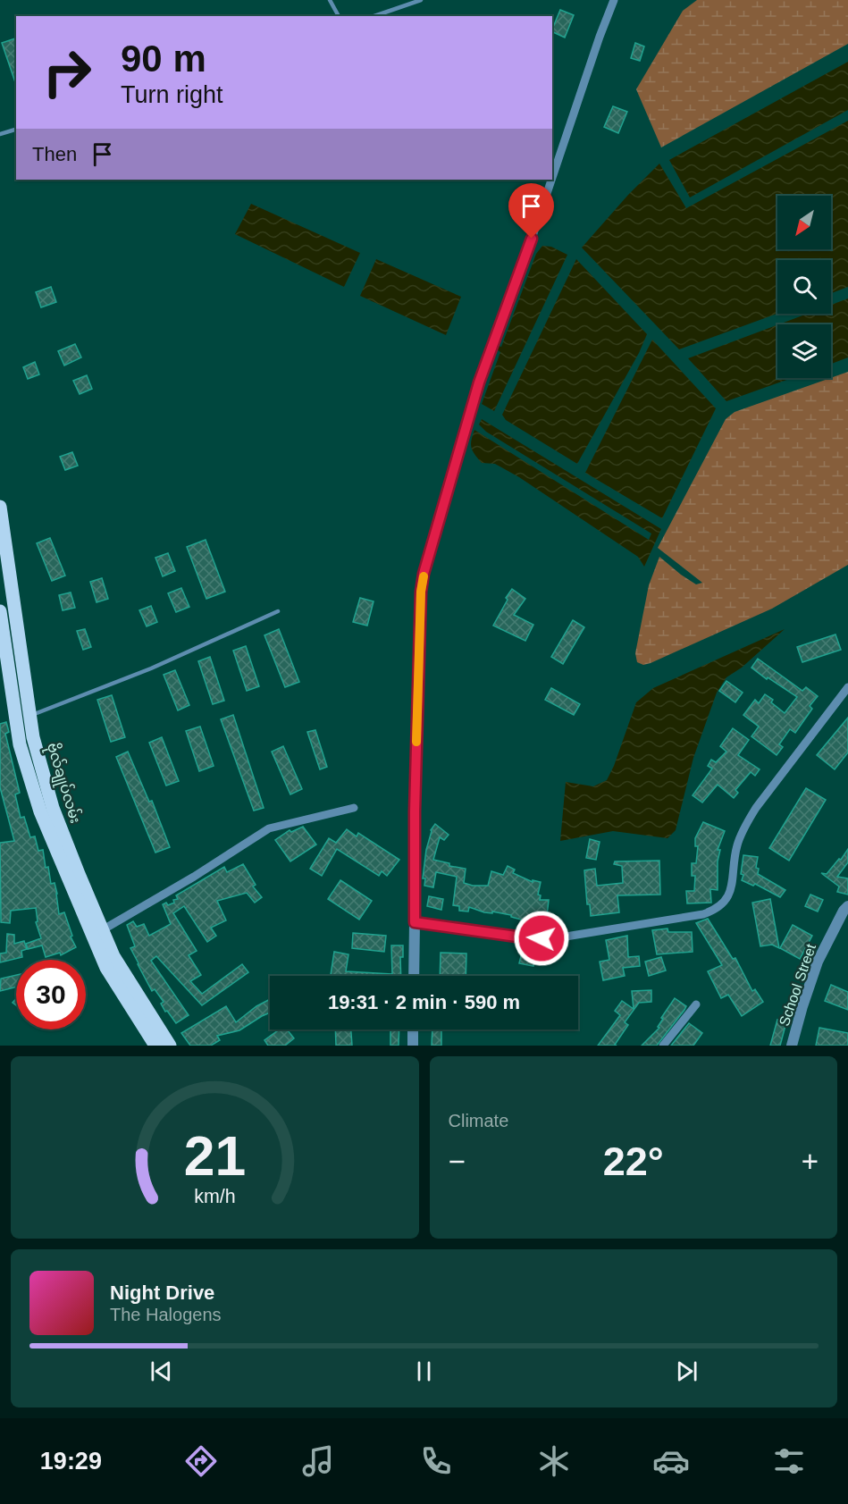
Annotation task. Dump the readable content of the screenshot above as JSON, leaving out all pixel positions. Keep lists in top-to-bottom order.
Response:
{
  "streets": {
    "main road": ["ဗိုလ်ချုပ်လမ်း"],
    "street": ["School Street"]
  },
  "north": "bottom left",
  "page": {
    "turn": ["90 m", "Turn right"],
    "then": "Then",
    "limit": "30",
    "trip": "19:31 · 2 min · 590 m",
    "tile": "Climate",
    "heat": ["−", "22°", "+"],
    "song": ["Night Drive", "The Halogens"],
    "tabs": "19:29",
    "gauge": ["21", "km/h"]
  }
}
